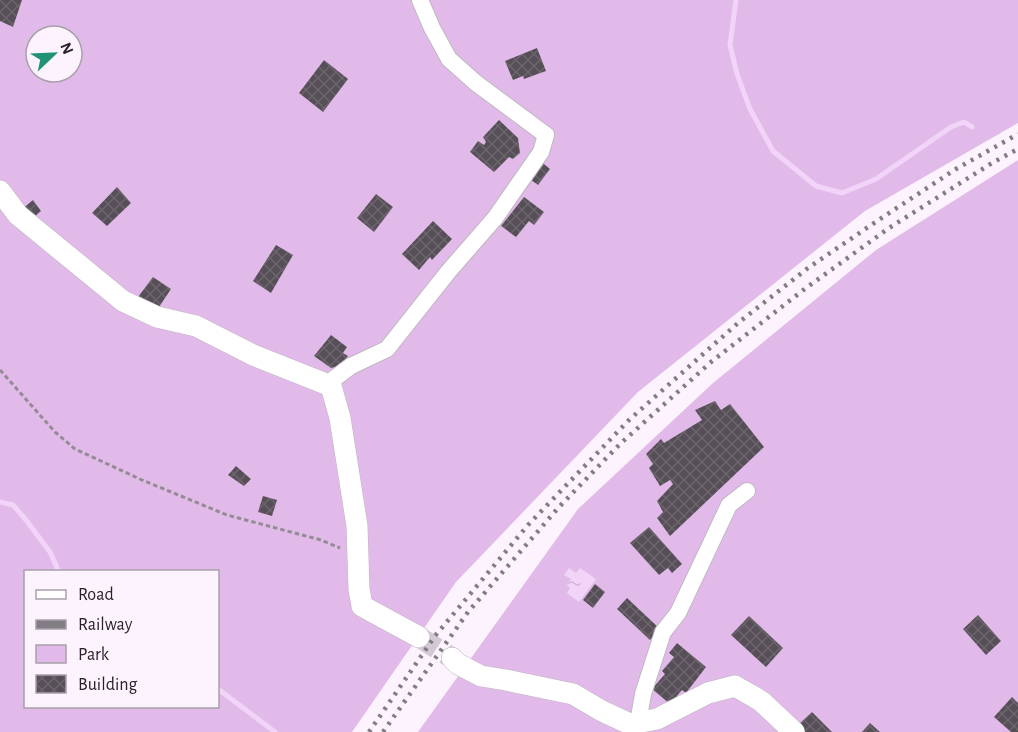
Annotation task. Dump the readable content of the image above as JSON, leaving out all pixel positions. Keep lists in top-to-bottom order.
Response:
{
  "legend": [
    "Road",
    "Railway",
    "Park",
    "Building"
  ],
  "north": "top right"
}
